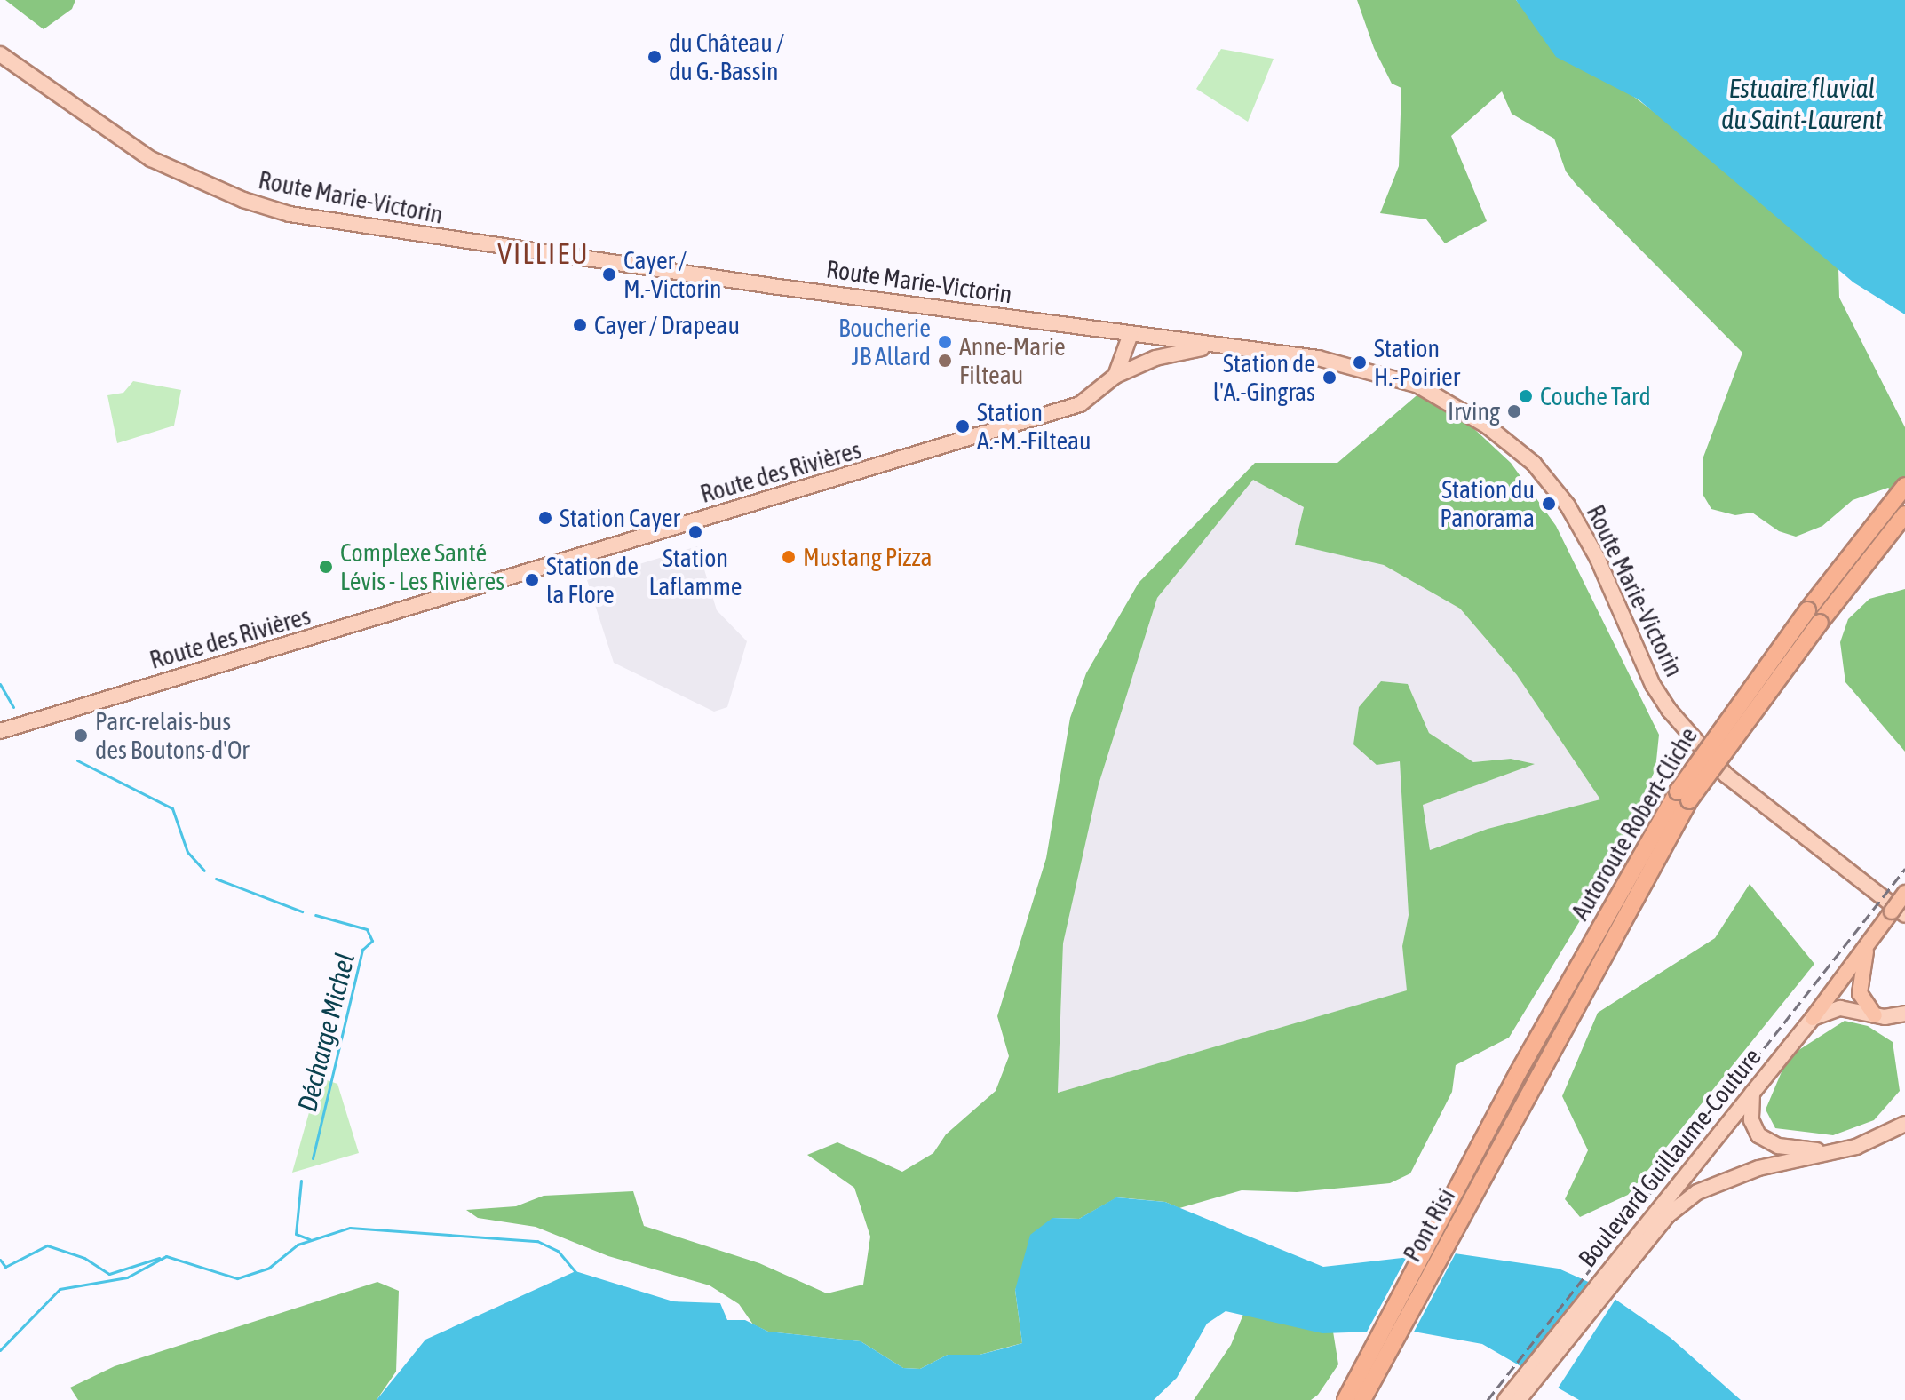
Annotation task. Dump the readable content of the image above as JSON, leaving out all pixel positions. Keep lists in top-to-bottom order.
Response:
{
  "streets": {
    "highway": ["Autoroute Robert-Cliche", "Boulevard Guillaume-Couture", "Pont Risi"],
    "main road": ["Route Marie-Victorin", "Route des Rivières"]
  },
  "crossings": [
    ["Route Marie-Victorin", "Route des Rivières"],
    ["Route Marie-Victorin", "Boulevard Guillaume-Couture"],
    ["Autoroute Robert-Cliche", "Pont Risi"]
  ],
  "districts": ["VILLIEU"],
  "water": ["Estuaire fluvial du Saint-Laurent", "Décharge Michel"],
  "places": [
    "du Château / du G.-Bassin",
    "Cayer / M.-Victorin",
    "Cayer / Drapeau",
    "Boucherie JB Allard",
    "Anne-Marie Filteau",
    "Station H.-Poirier",
    "Station de l'A.-Gingras",
    "Couche Tard",
    "Irving",
    "Station A.-M.-Filteau",
    "Station du Panorama",
    "Station Cayer",
    "Station Laflamme",
    "Mustang Pizza",
    "Complexe Santé Lévis - Les Rivières",
    "Station de la Flore",
    "Parc-relais-bus des Boutons-d'Or"
  ]
}
